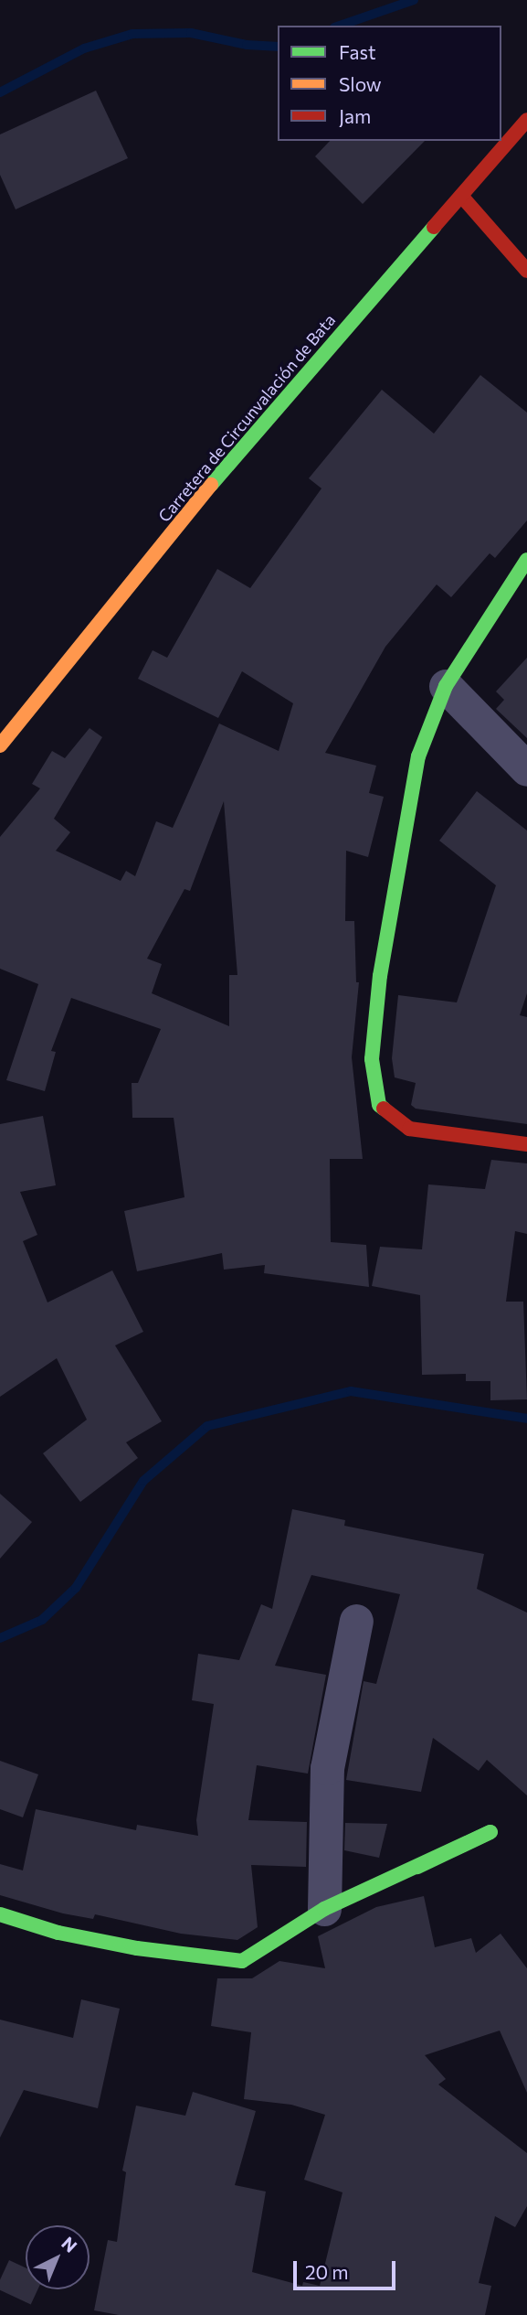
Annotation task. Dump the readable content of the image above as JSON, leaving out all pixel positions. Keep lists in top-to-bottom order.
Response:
{
  "streets": {
    "street": ["Carretera de Circunvalación de Bata"]
  },
  "legend": ["Fast", "Slow", "Jam"],
  "scale_bar": "20 m",
  "north": "top right"
}
